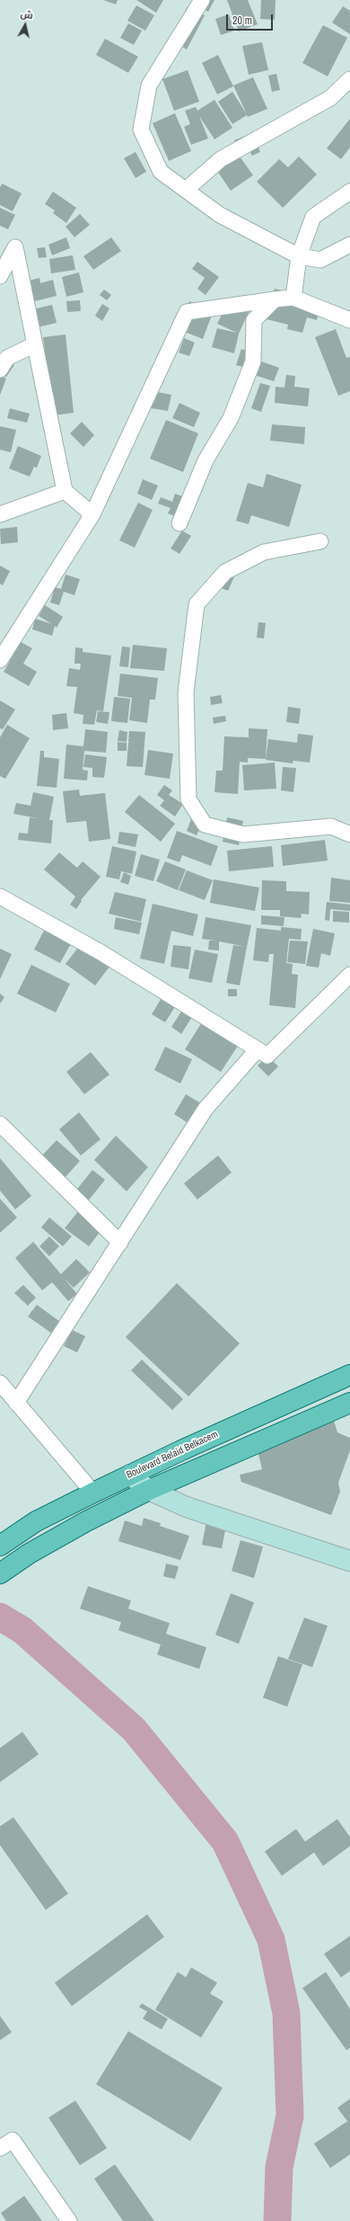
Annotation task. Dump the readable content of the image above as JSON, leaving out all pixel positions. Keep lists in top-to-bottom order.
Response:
{
  "streets": {
    "main road": ["Boulevard Belaid Belkacem"]
  },
  "scale_bar": "20 m",
  "north": "top"
}
